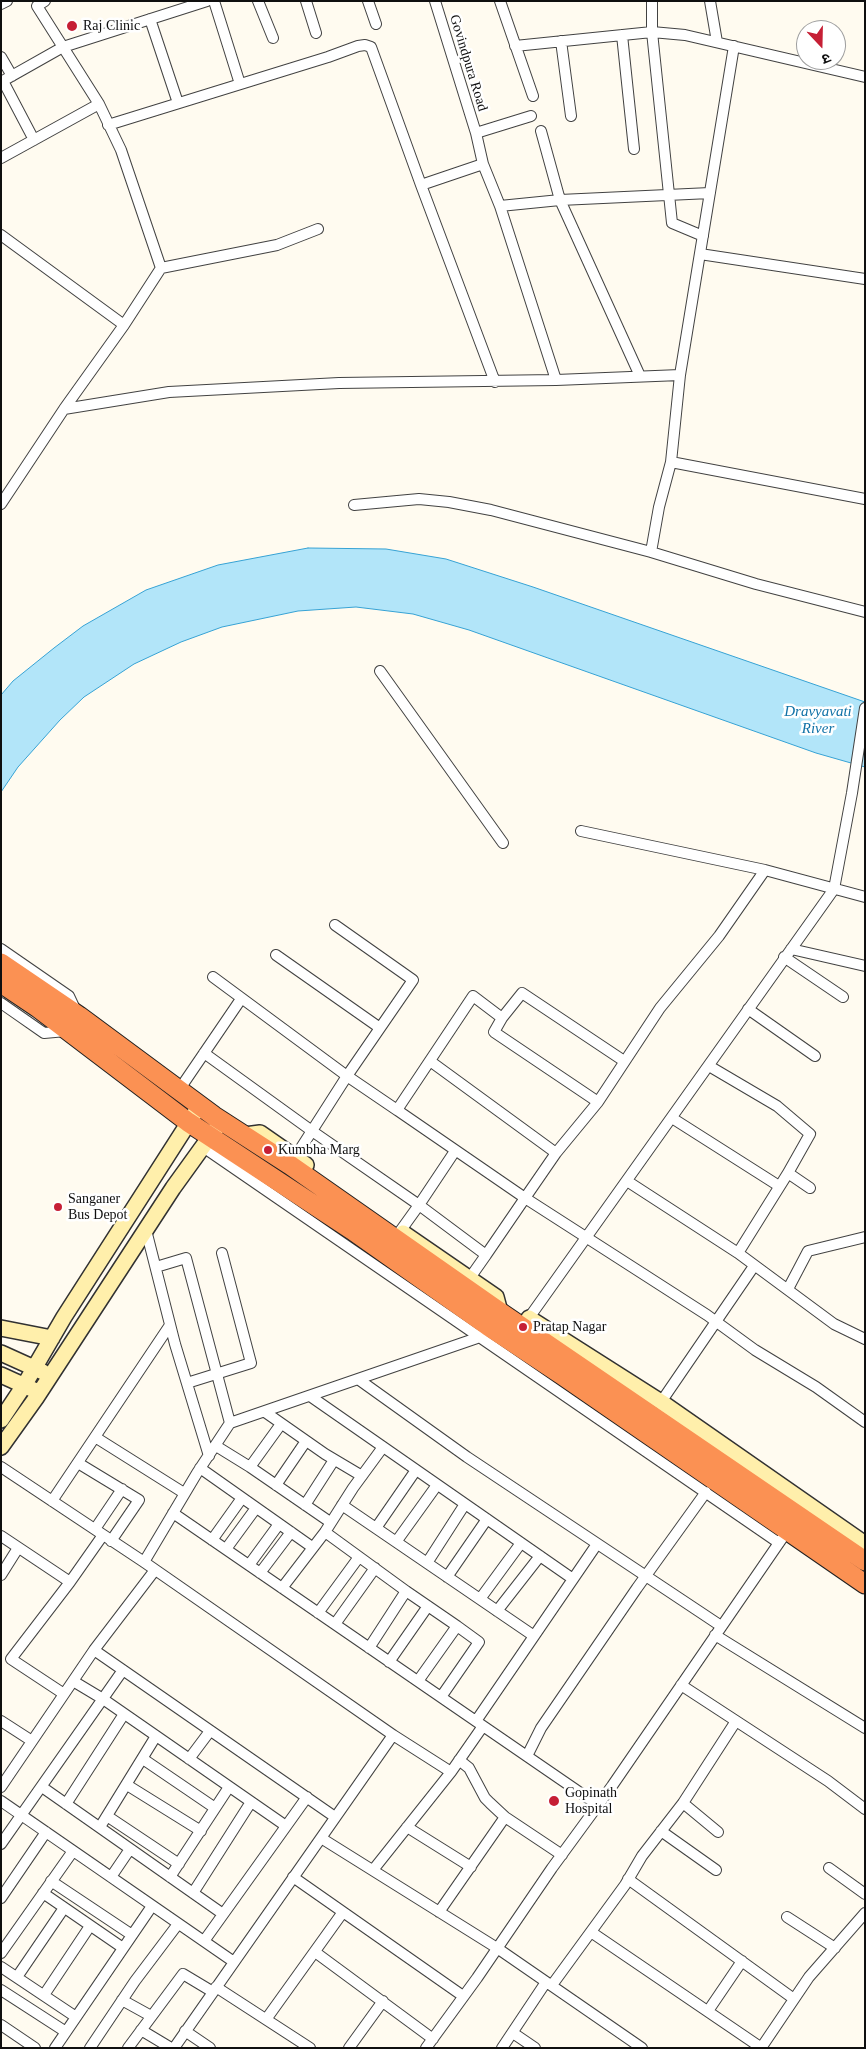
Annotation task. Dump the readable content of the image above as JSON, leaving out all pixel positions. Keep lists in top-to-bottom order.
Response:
{
  "streets": {
    "street": ["Govindpura Road"]
  },
  "water": ["Dravyavati River"],
  "places": [
    "Raj Clinic",
    "Kumbha Marg",
    "Sanganer Bus Depot",
    "Pratap Nagar",
    "Gopinath Hospital"
  ],
  "north": "bottom"
}
